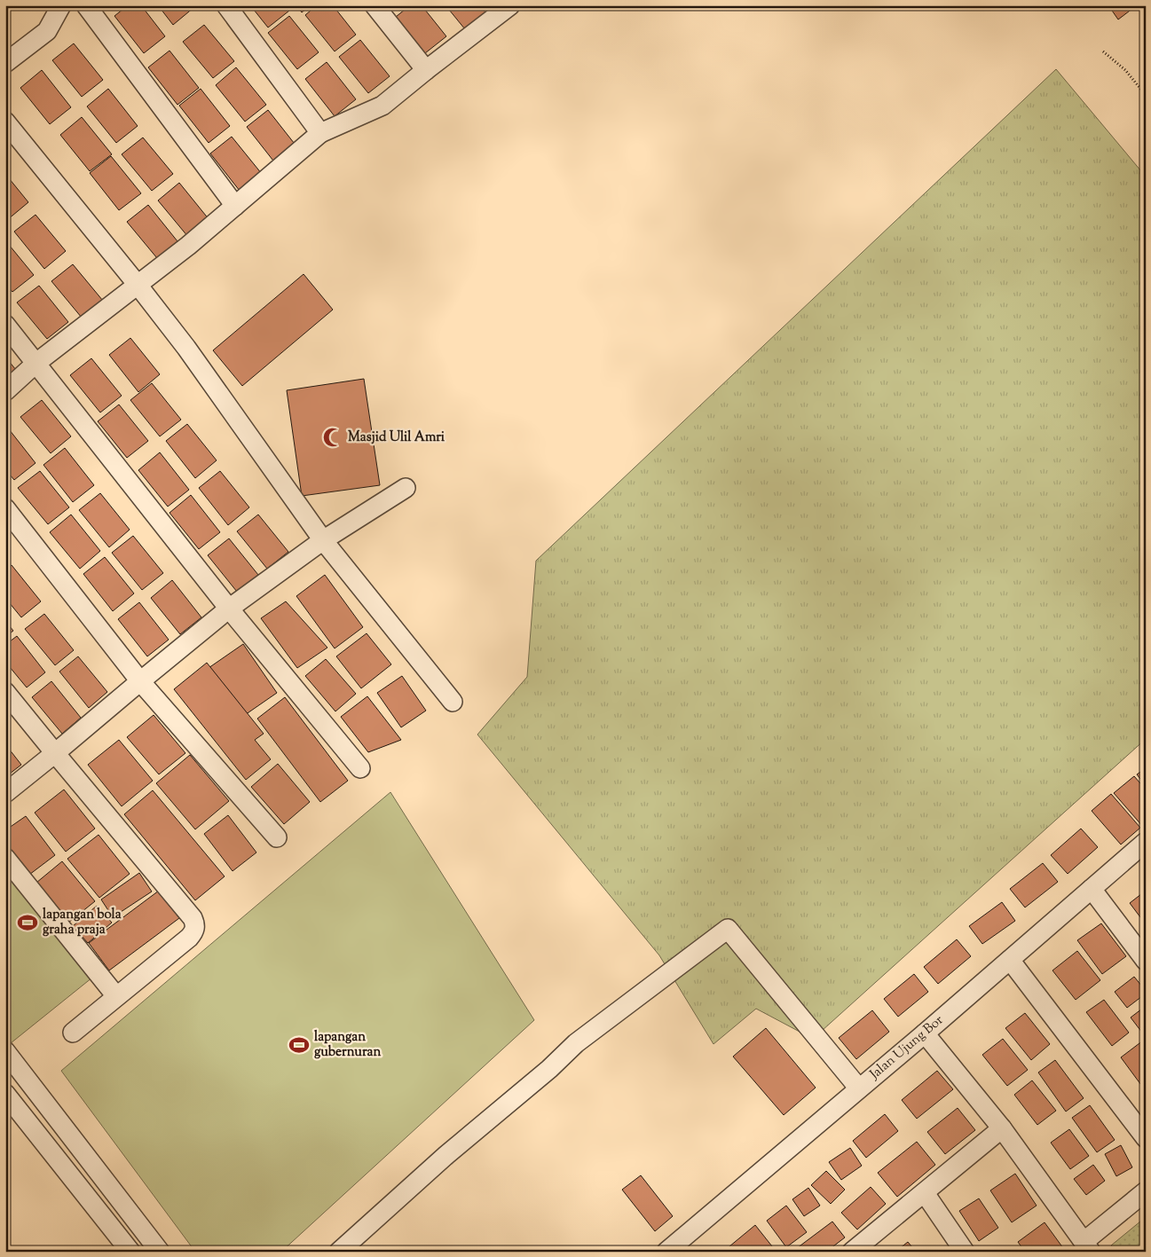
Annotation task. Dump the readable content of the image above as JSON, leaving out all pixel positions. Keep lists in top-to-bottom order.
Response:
{
  "streets": {
    "street": ["Jalan Ujung Bor"]
  },
  "places": {
    "mosque": ["Masjid Ulil Amri"],
    "sports": ["lapangan bola graha praja", "lapangan gubernuran"]
  }
}
